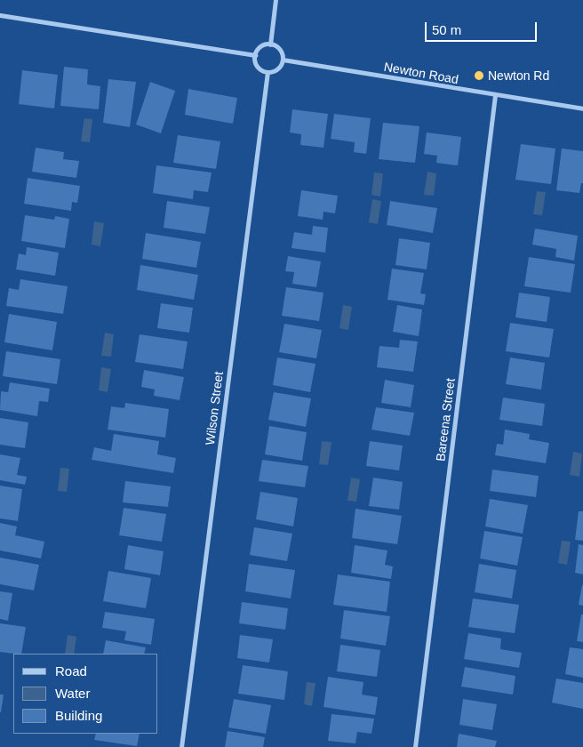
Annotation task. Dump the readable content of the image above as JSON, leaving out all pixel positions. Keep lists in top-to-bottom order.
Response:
{
  "streets": {
    "street": ["Newton Road", "Wilson Street", "Bareena Street"]
  },
  "crossings": [
    ["Newton Road", "Wilson Street"],
    ["Newton Road", "Bareena Street"]
  ],
  "places": ["Newton Rd"],
  "legend": ["Road", "Water", "Building"],
  "scale_bar": "50 m"
}
